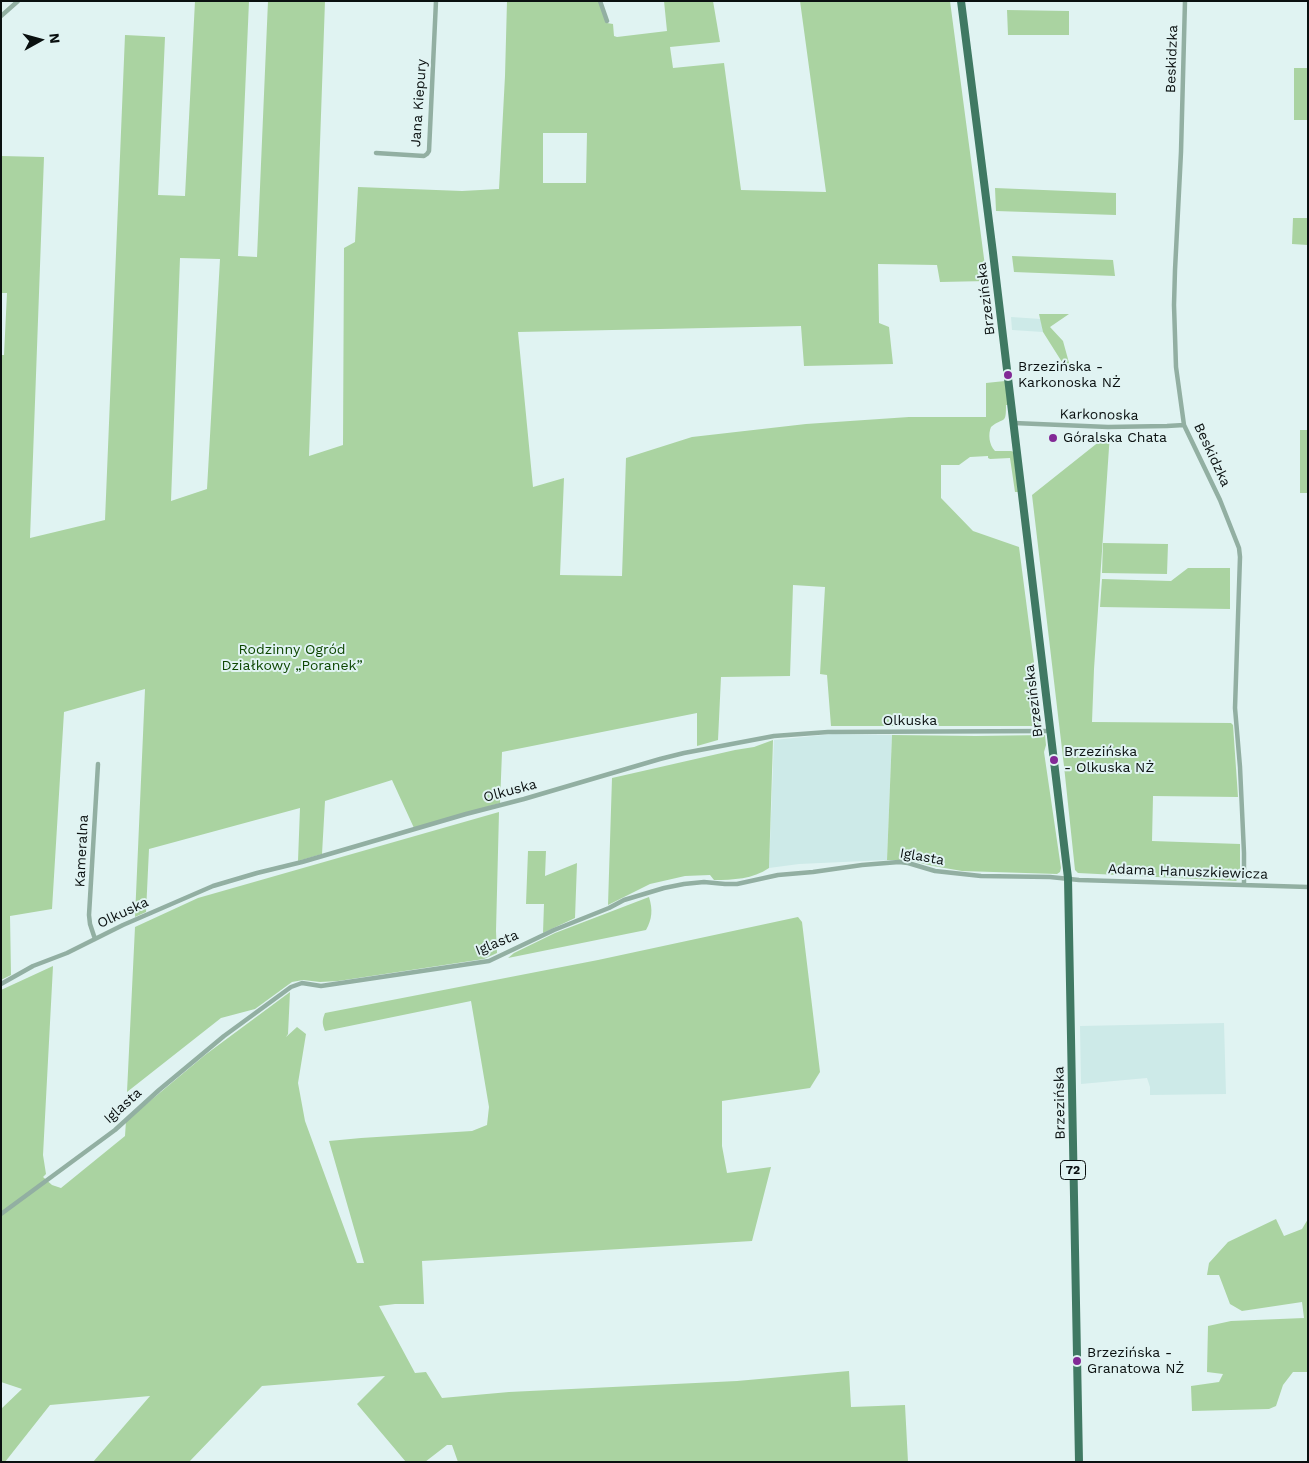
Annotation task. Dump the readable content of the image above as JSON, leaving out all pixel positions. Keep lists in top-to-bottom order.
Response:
{
  "streets": {
    "main road": ["Brzezińska", "72"],
    "street": [
      "Beskidzka",
      "Jana Kiepury",
      "Karkonoska",
      "Olkuska",
      "Kameralna",
      "Iglasta",
      "Adama Hanuszkiewicza"
    ]
  },
  "crossings": [
    ["Beskidzka", "Karkonoska"],
    ["Beskidzka", "Adama Hanuszkiewicza"],
    ["Brzezińska", "Karkonoska"],
    ["Brzezińska", "Olkuska"],
    ["Brzezińska", "Iglasta"],
    ["Brzezińska", "Adama Hanuszkiewicza"],
    ["Olkuska", "Kameralna"],
    ["Iglasta", "Adama Hanuszkiewicza"]
  ],
  "parks": ["Rodzinny Ogród Działkowy „Poranek”"],
  "places": [
    "Brzezińska - Karkonoska NŻ",
    "Góralska Chata",
    "Brzezińska - Olkuska NŻ",
    "Brzezińska - Granatowa NŻ"
  ],
  "north": "right"
}
